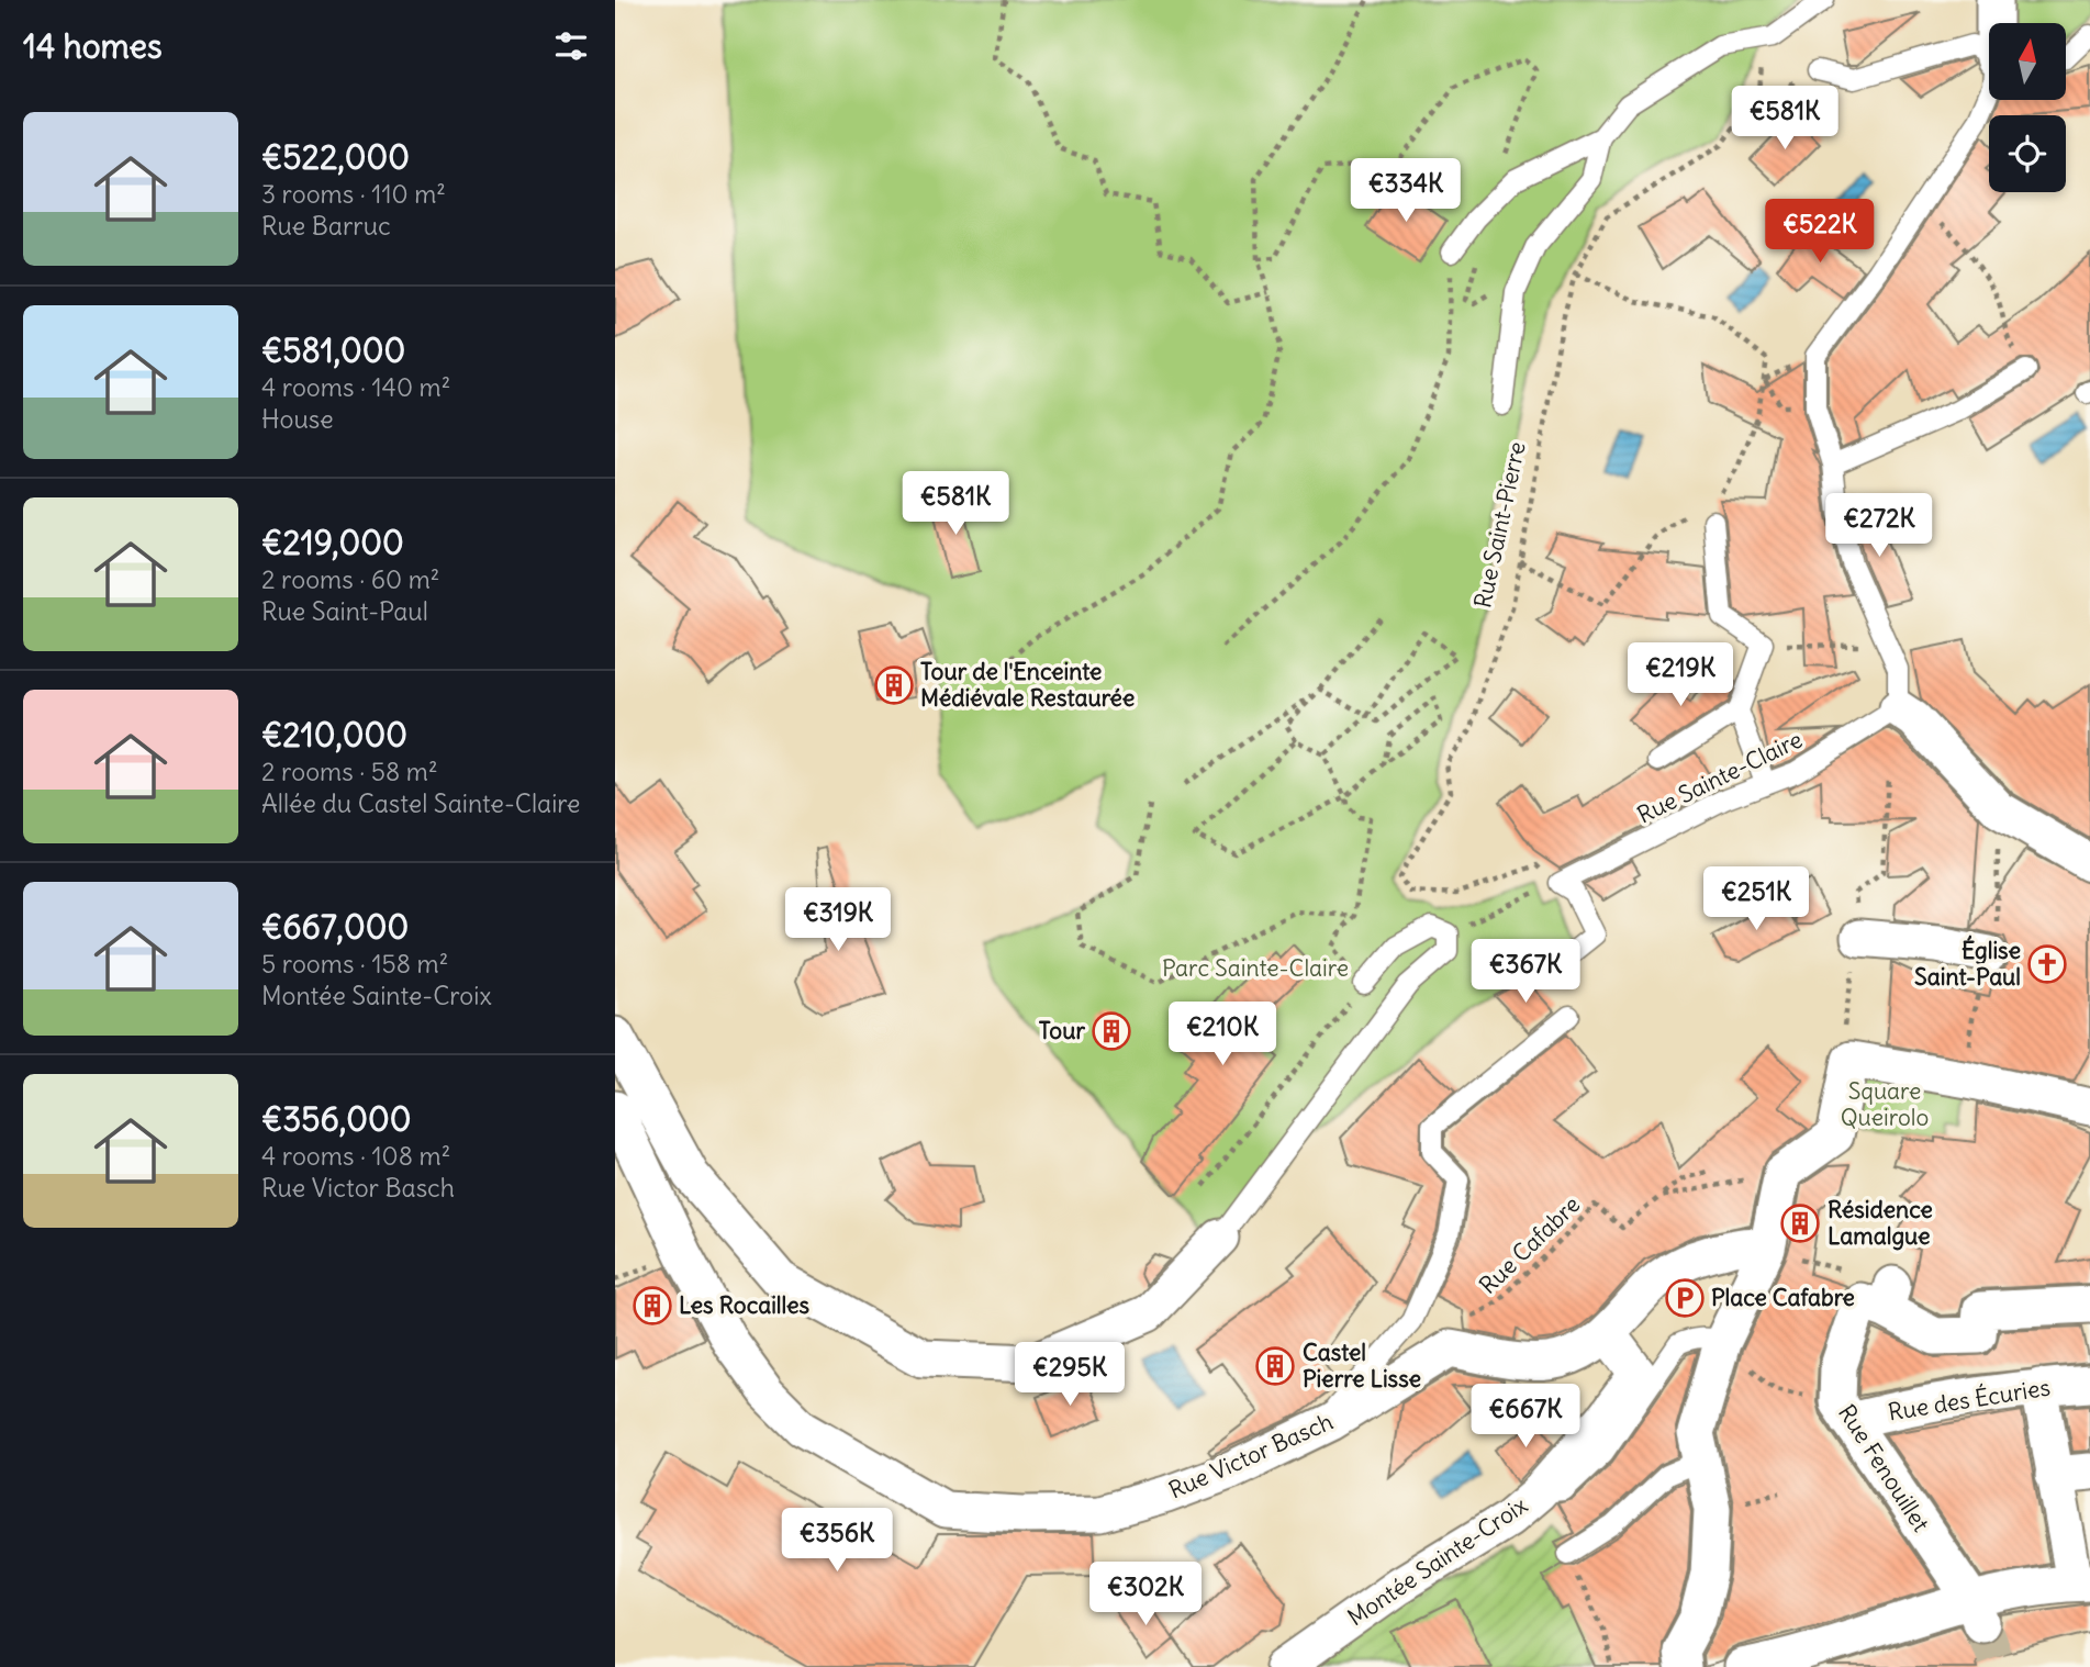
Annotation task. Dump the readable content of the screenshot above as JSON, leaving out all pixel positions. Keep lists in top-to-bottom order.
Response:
{
  "streets": {
    "street": [
      "Rue des Écuries",
      "Rue Victor Basch",
      "Rue Fenouillet",
      "Montée Sainte-Croix"
    ],
    "lane": ["Rue Sainte-Claire"],
    "path": ["Rue Saint-Pierre", "Rue Cafabre"]
  },
  "crossings": [
    ["Rue des Écuries", "Rue Fenouillet"],
    ["Rue Victor Basch", "Montée Sainte-Croix"]
  ],
  "parks": ["Parc Sainte-Claire", "Square Queirolo"],
  "places": {
    "building": [
      "Tour de l'Enceinte Médiévale Restaurée",
      "Tour",
      "Résidence Lamalgue",
      "Les Rocailles",
      "Castel Pierre Lisse"
    ],
    "church": ["Église Saint-Paul"],
    "parking": ["Place Cafabre"]
  },
  "north": "top",
  "page": {
    "heading": "14 homes",
    "price": [
      "€581K",
      "€334K",
      "€522K",
      "€581K",
      "€272K",
      "€219K",
      "€251K",
      "€319K",
      "€367K",
      "€210K",
      "€295K",
      "€667K",
      "€356K",
      "€302K"
    ],
    "list": [
      {
        "name": "€522,000",
        "note": "3 rooms · 110 m² · Rue Barruc"
      },
      {
        "name": "€581,000",
        "note": "4 rooms · 140 m² · House"
      },
      {
        "name": "€219,000",
        "note": "2 rooms · 60 m² · Rue Saint-Paul"
      },
      {
        "name": "€210,000",
        "note": "2 rooms · 58 m² · Allée du Castel Sainte-Claire"
      },
      {
        "name": "€667,000",
        "note": "5 rooms · 158 m² · Montée Sainte-Croix"
      },
      {
        "name": "€356,000",
        "note": "4 rooms · 108 m² · Rue Victor Basch"
      }
    ]
  }
}
